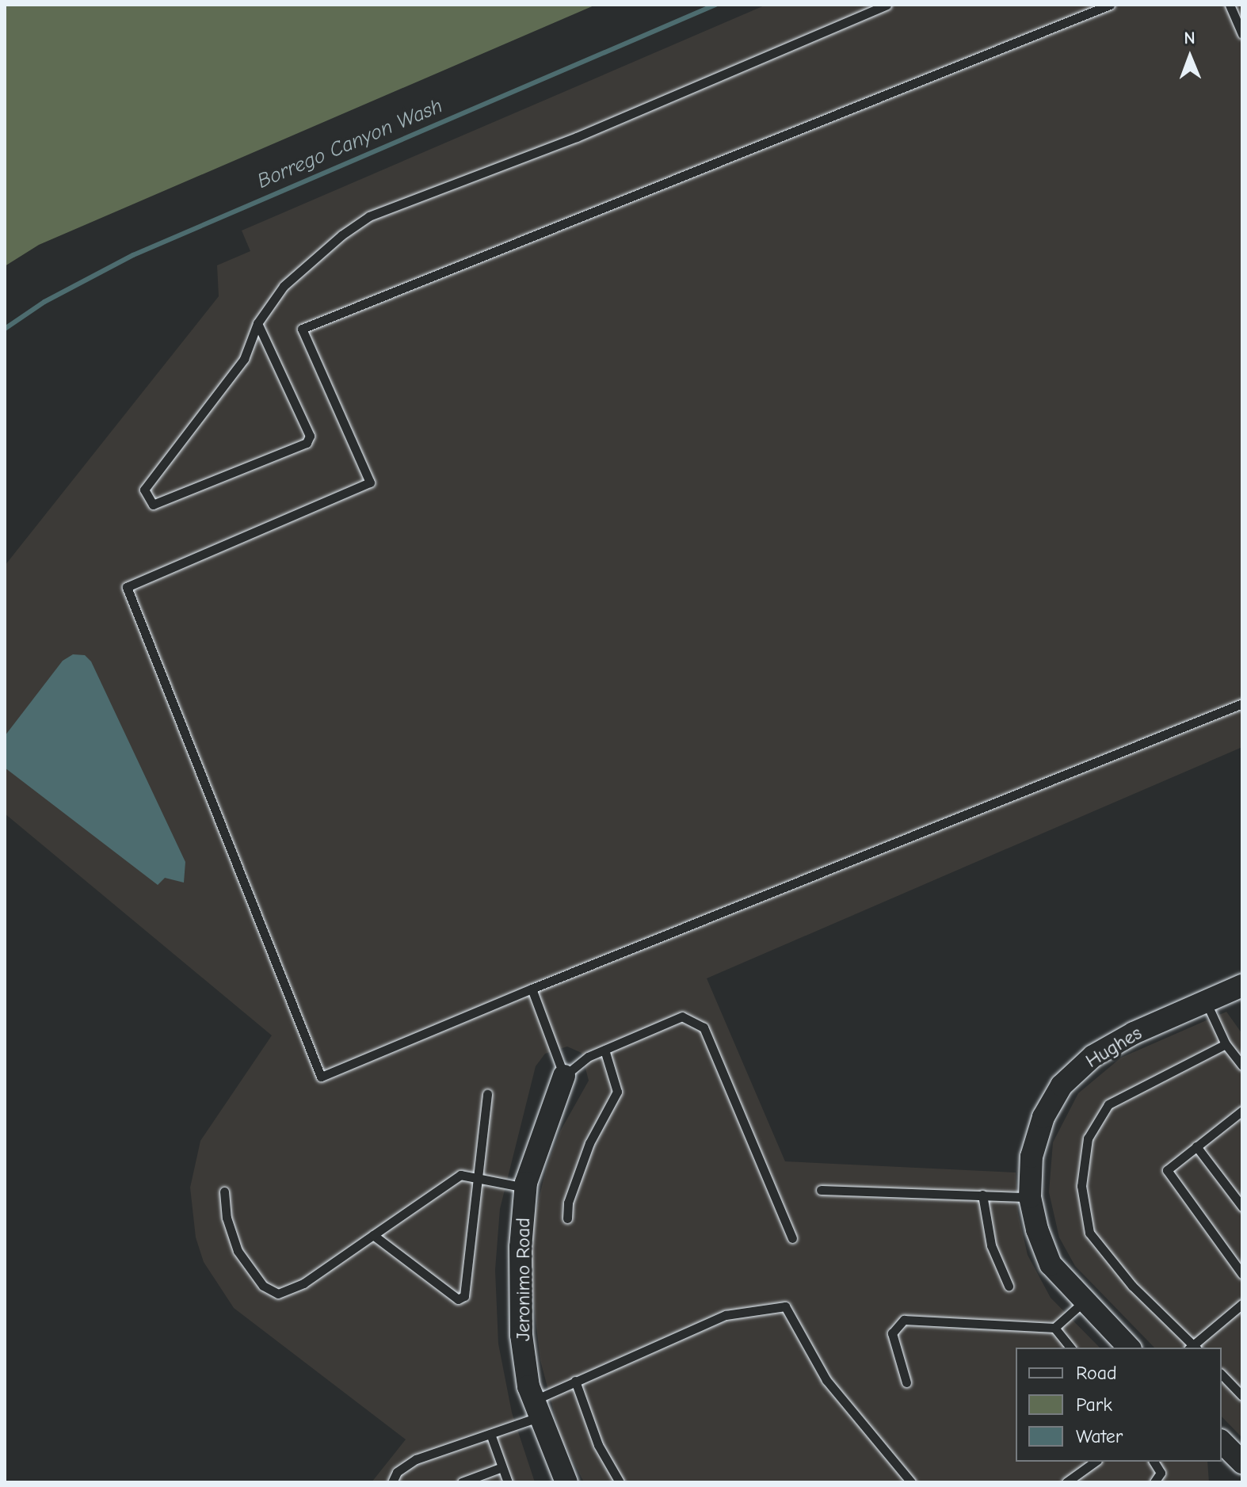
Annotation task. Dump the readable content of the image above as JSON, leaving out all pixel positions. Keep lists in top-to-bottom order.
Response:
{
  "streets": {
    "street": ["Hughes", "Jeronimo Road"]
  },
  "water": ["Borrego Canyon Wash"],
  "legend": ["Road", "Park", "Water"],
  "north": "top"
}
